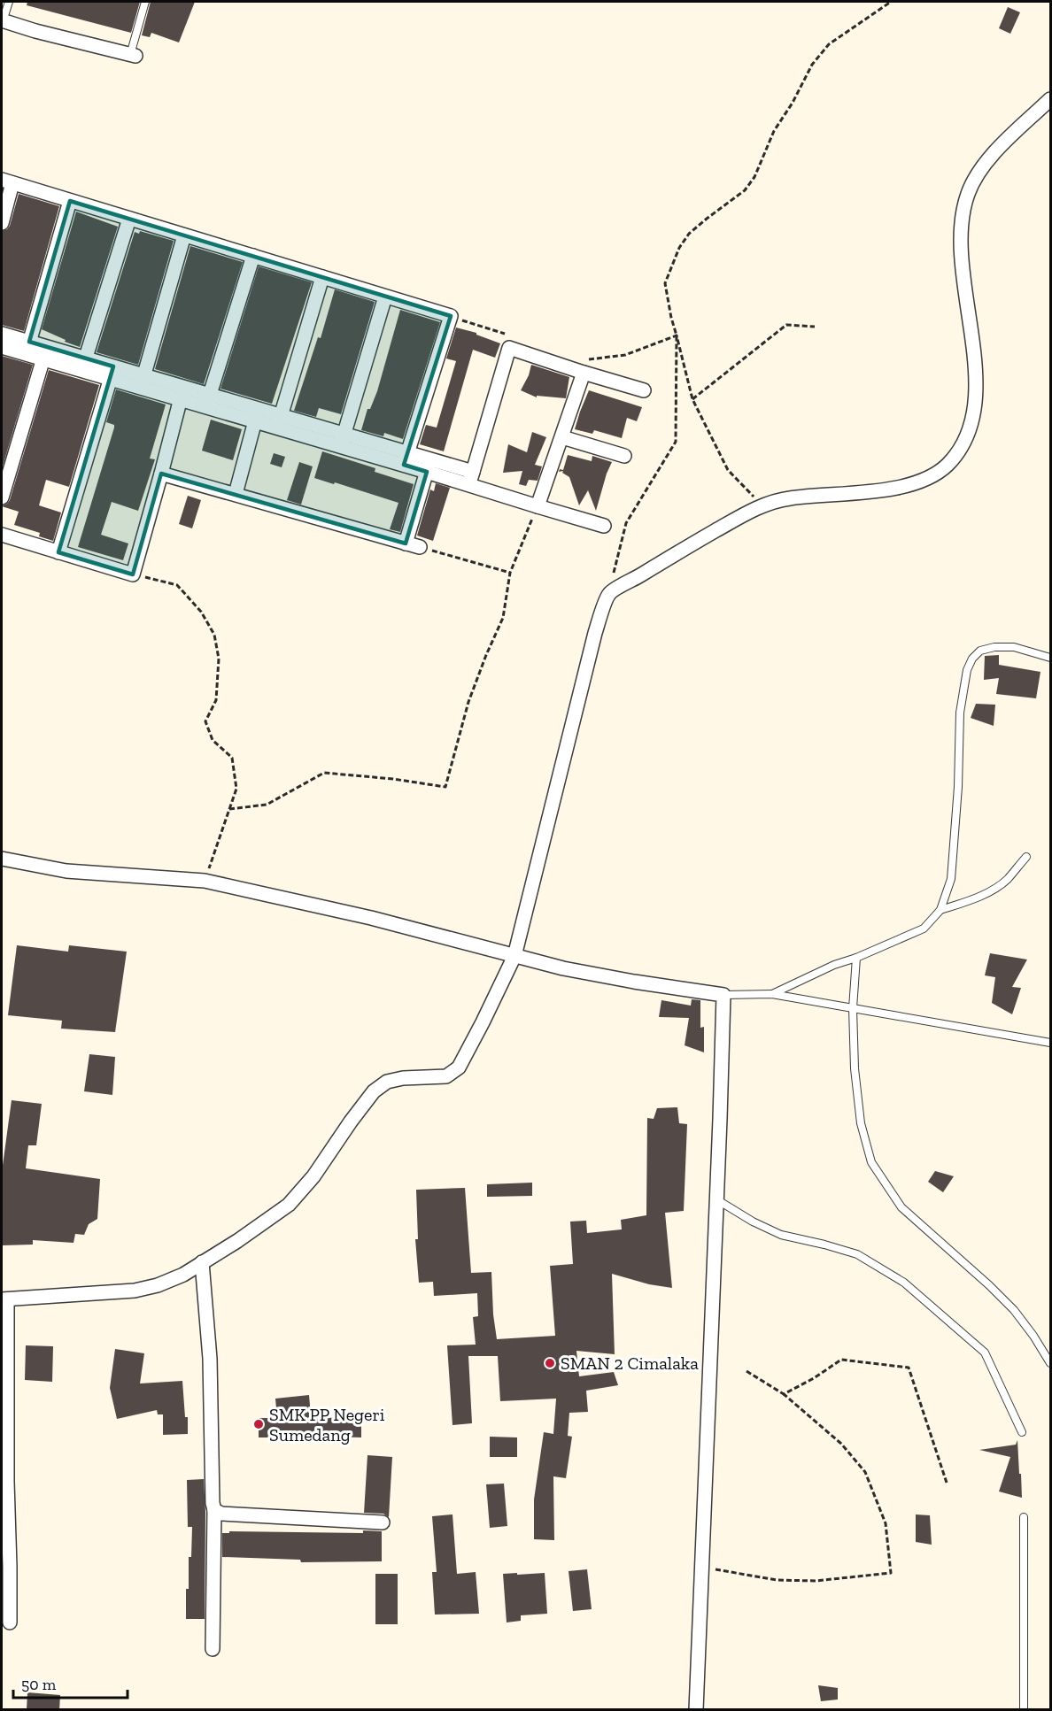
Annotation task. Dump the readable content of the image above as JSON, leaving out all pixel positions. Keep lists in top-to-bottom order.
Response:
{
  "places": ["SMAN 2 Cimalaka", "SMK PP Negeri Sumedang"],
  "scale_bar": "50 m"
}
